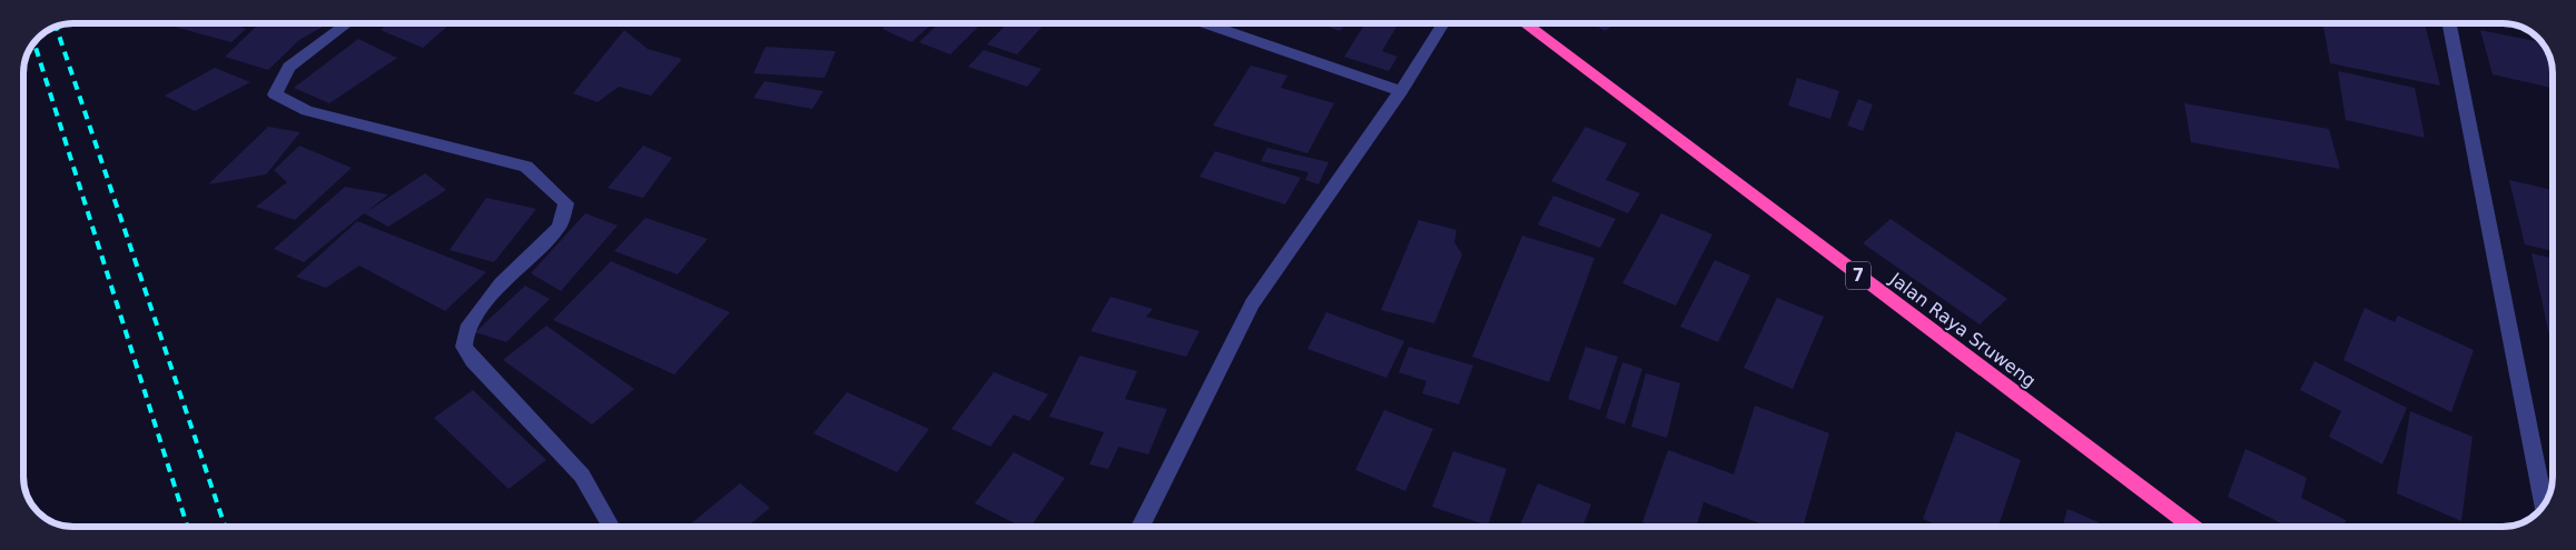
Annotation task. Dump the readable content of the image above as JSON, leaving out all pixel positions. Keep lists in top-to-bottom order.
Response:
{
  "streets": {
    "highway": ["7", "Jalan Raya Sruweng"]
  }
}
